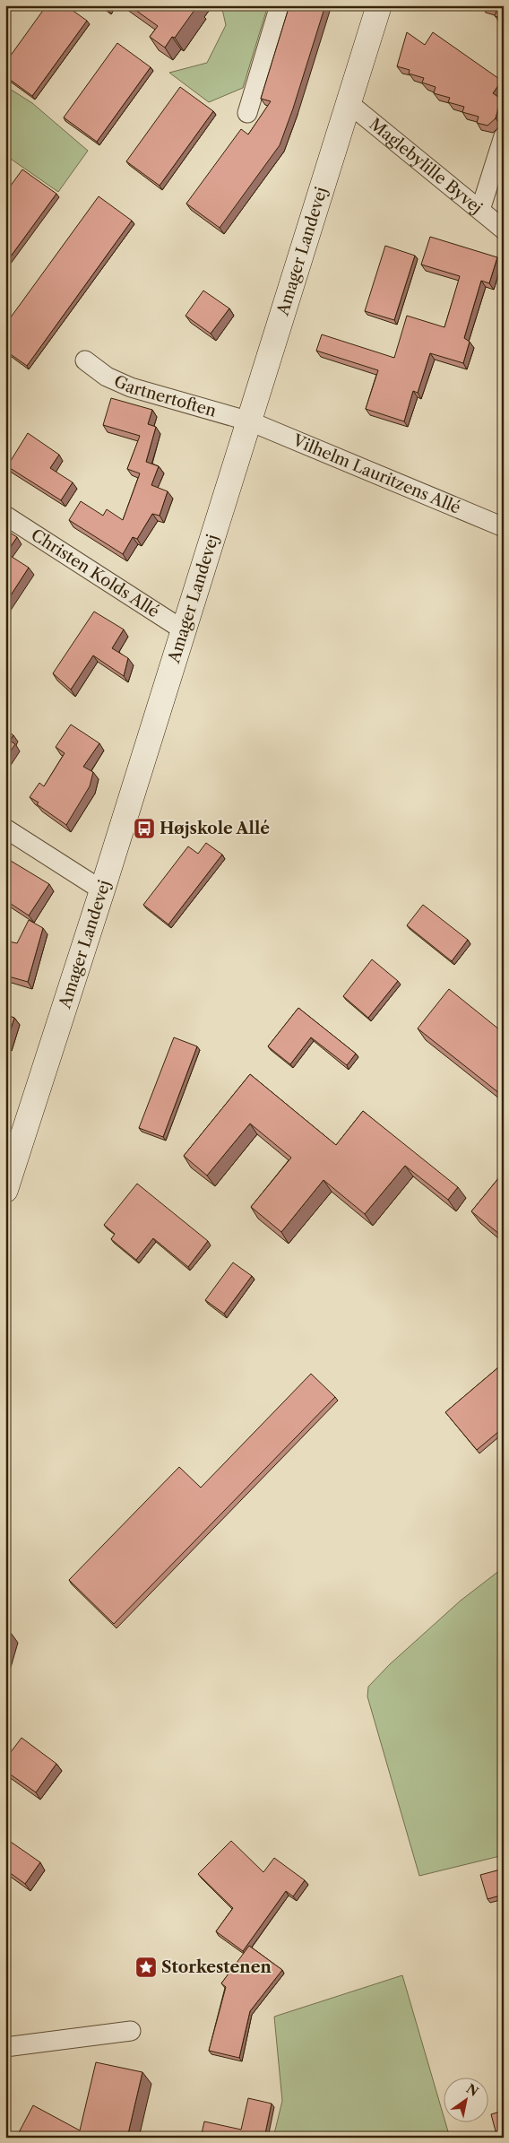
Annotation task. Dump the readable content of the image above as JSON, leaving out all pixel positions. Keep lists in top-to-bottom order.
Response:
{
  "streets": {
    "street": [
      "Maglebylille Byvej",
      "Amager Landevej",
      "Gartnertoften",
      "Vilhelm Lauritzens Allé",
      "Christen Kolds Allé"
    ]
  },
  "crossings": [
    ["Maglebylille Byvej", "Amager Landevej"],
    ["Amager Landevej", "Gartnertoften"],
    ["Amager Landevej", "Vilhelm Lauritzens Allé"],
    ["Amager Landevej", "Christen Kolds Allé"],
    ["Gartnertoften", "Vilhelm Lauritzens Allé"]
  ],
  "places": {
    "bus stop": ["Højskole Allé"],
    "place": ["Storkestenen"]
  },
  "north": "top right"
}
